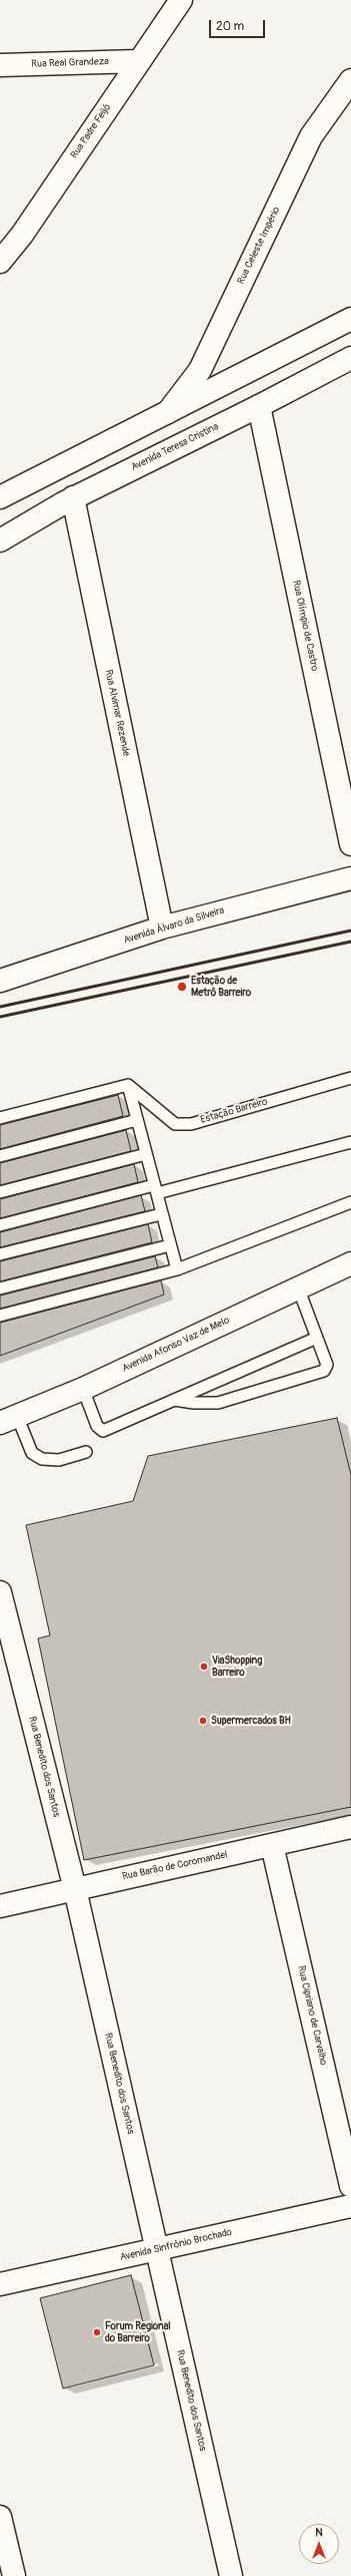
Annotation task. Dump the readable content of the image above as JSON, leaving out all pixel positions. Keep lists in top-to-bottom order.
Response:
{
  "streets": {
    "street": [
      "Rua Real Grandeza",
      "Rua Padre Feijó",
      "Rua Celeste Império",
      "Avenida Teresa Cristina",
      "Rua Olímpio de Castro",
      "Rua Alvimar Rezende",
      "Avenida Álvaro da Silveira",
      "Avenida Afonso Vaz de Melo",
      "Rua Benedito dos Santos",
      "Rua Barão de Coromandel",
      "Rua Cipriano de Carvalho",
      "Avenida Sinfrônio Brochado"
    ],
    "lane": ["Estação Barreiro"]
  },
  "crossings": [
    ["Rua Real Grandeza", "Rua Padre Feijó"],
    ["Avenida Teresa Cristina", "Rua Olímpio de Castro"],
    ["Avenida Teresa Cristina", "Rua Alvimar Rezende"],
    ["Rua Alvimar Rezende", "Avenida Álvaro da Silveira"],
    ["Rua Benedito dos Santos", "Rua Barão de Coromandel"],
    ["Rua Benedito dos Santos", "Avenida Sinfrônio Brochado"],
    ["Rua Barão de Coromandel", "Rua Cipriano de Carvalho"]
  ],
  "places": [
    "Estação de Metrô Barreiro",
    "ViaShopping Barreiro",
    "Supermercados BH",
    "Forum Regional do Barreiro"
  ],
  "scale_bar": "20 m",
  "north": "top"
}
